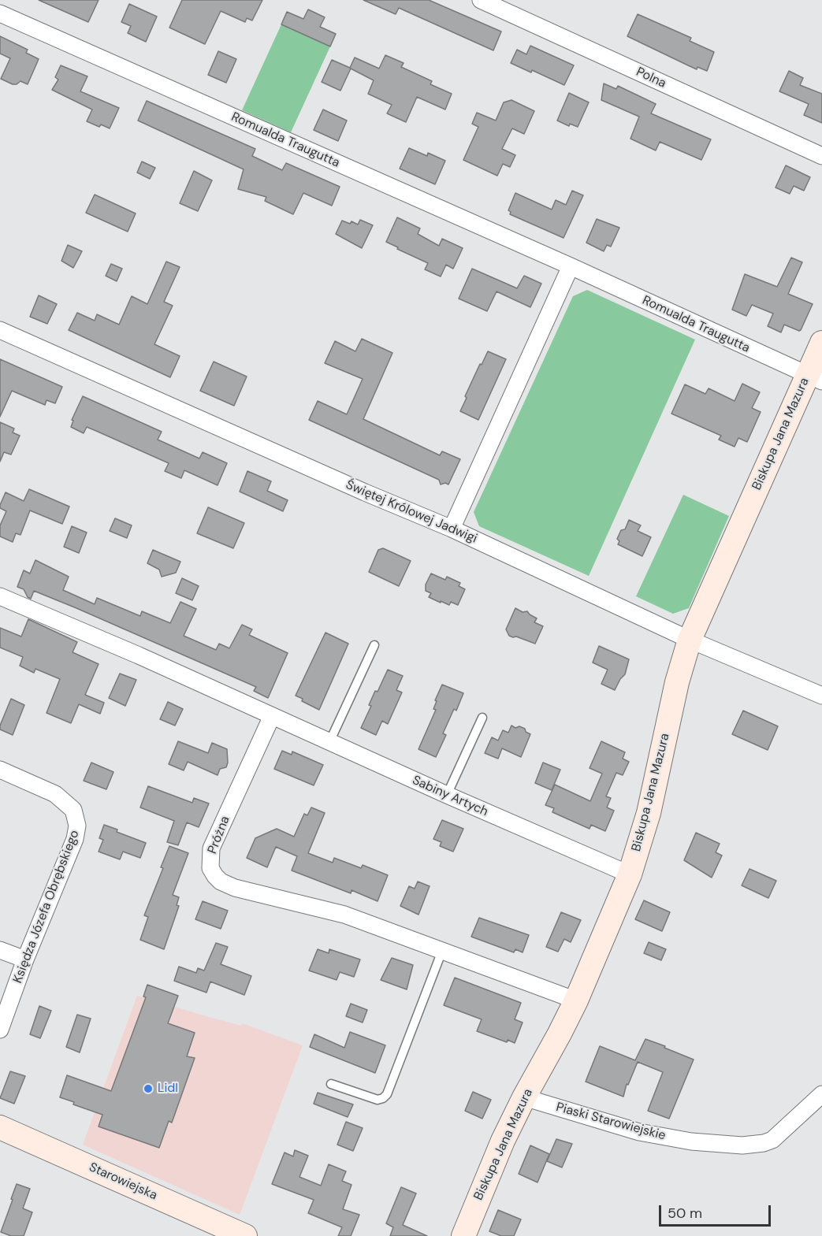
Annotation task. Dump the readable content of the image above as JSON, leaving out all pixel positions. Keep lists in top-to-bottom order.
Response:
{
  "streets": {
    "street": [
      "Polna",
      "Romualda Traugutta",
      "Biskupa Jana Mazura",
      "Świętej Królowej Jadwigi",
      "Sabiny Artych",
      "Próżna",
      "Księdza Józefa Obrębskiego",
      "Piaski Starowiejskie",
      "Starowiejska"
    ]
  },
  "crossings": [
    ["Romualda Traugutta", "Biskupa Jana Mazura"],
    ["Biskupa Jana Mazura", "Świętej Królowej Jadwigi"],
    ["Biskupa Jana Mazura", "Sabiny Artych"],
    ["Biskupa Jana Mazura", "Próżna"],
    ["Biskupa Jana Mazura", "Piaski Starowiejskie"],
    ["Sabiny Artych", "Próżna"]
  ],
  "places": ["Lidl"],
  "scale_bar": "50 m"
}
